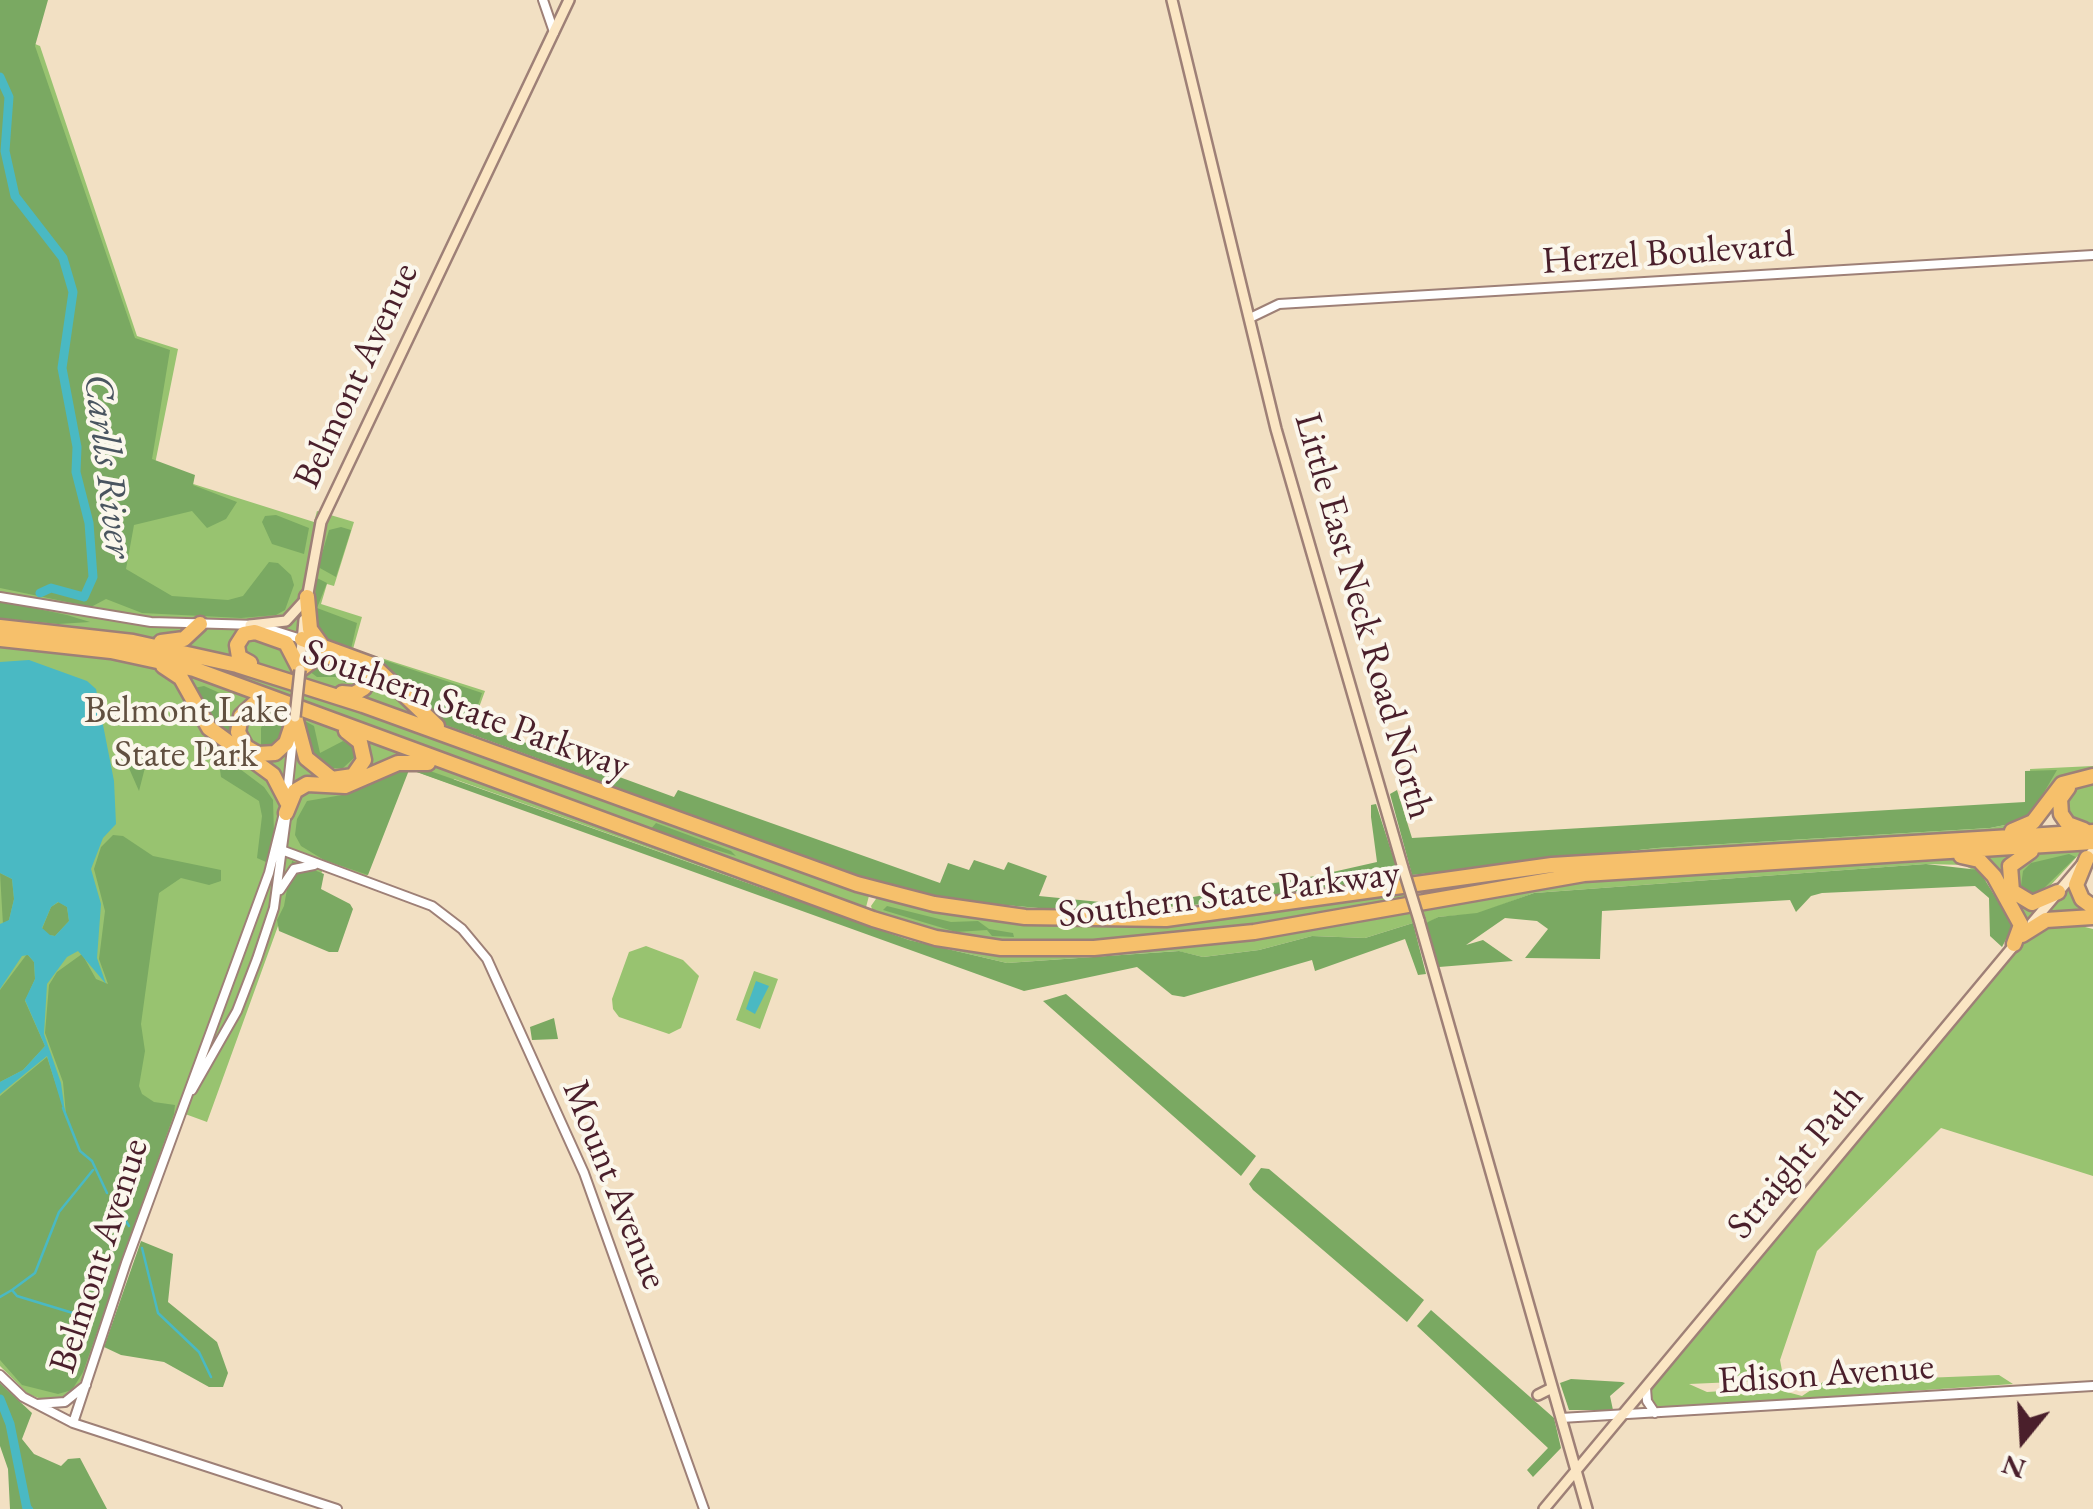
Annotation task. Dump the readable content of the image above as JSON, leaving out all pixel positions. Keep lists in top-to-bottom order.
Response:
{
  "streets": {
    "highway": ["Southern State Parkway"],
    "main road": ["Belmont Avenue", "Little East Neck Road North", "Straight Path"],
    "street": ["Herzel Boulevard", "Mount Avenue", "Edison Avenue"]
  },
  "crossings": [
    ["Herzel Boulevard", "Little East Neck Road North"],
    ["Belmont Avenue", "Southern State Parkway"],
    ["Little East Neck Road North", "Straight Path"],
    ["Little East Neck Road North", "Edison Avenue"],
    ["Southern State Parkway", "Straight Path"],
    ["Straight Path", "Edison Avenue"]
  ],
  "water": ["Carlls River"],
  "parks": ["Belmont Lake State Park"],
  "north": "bottom"
}
